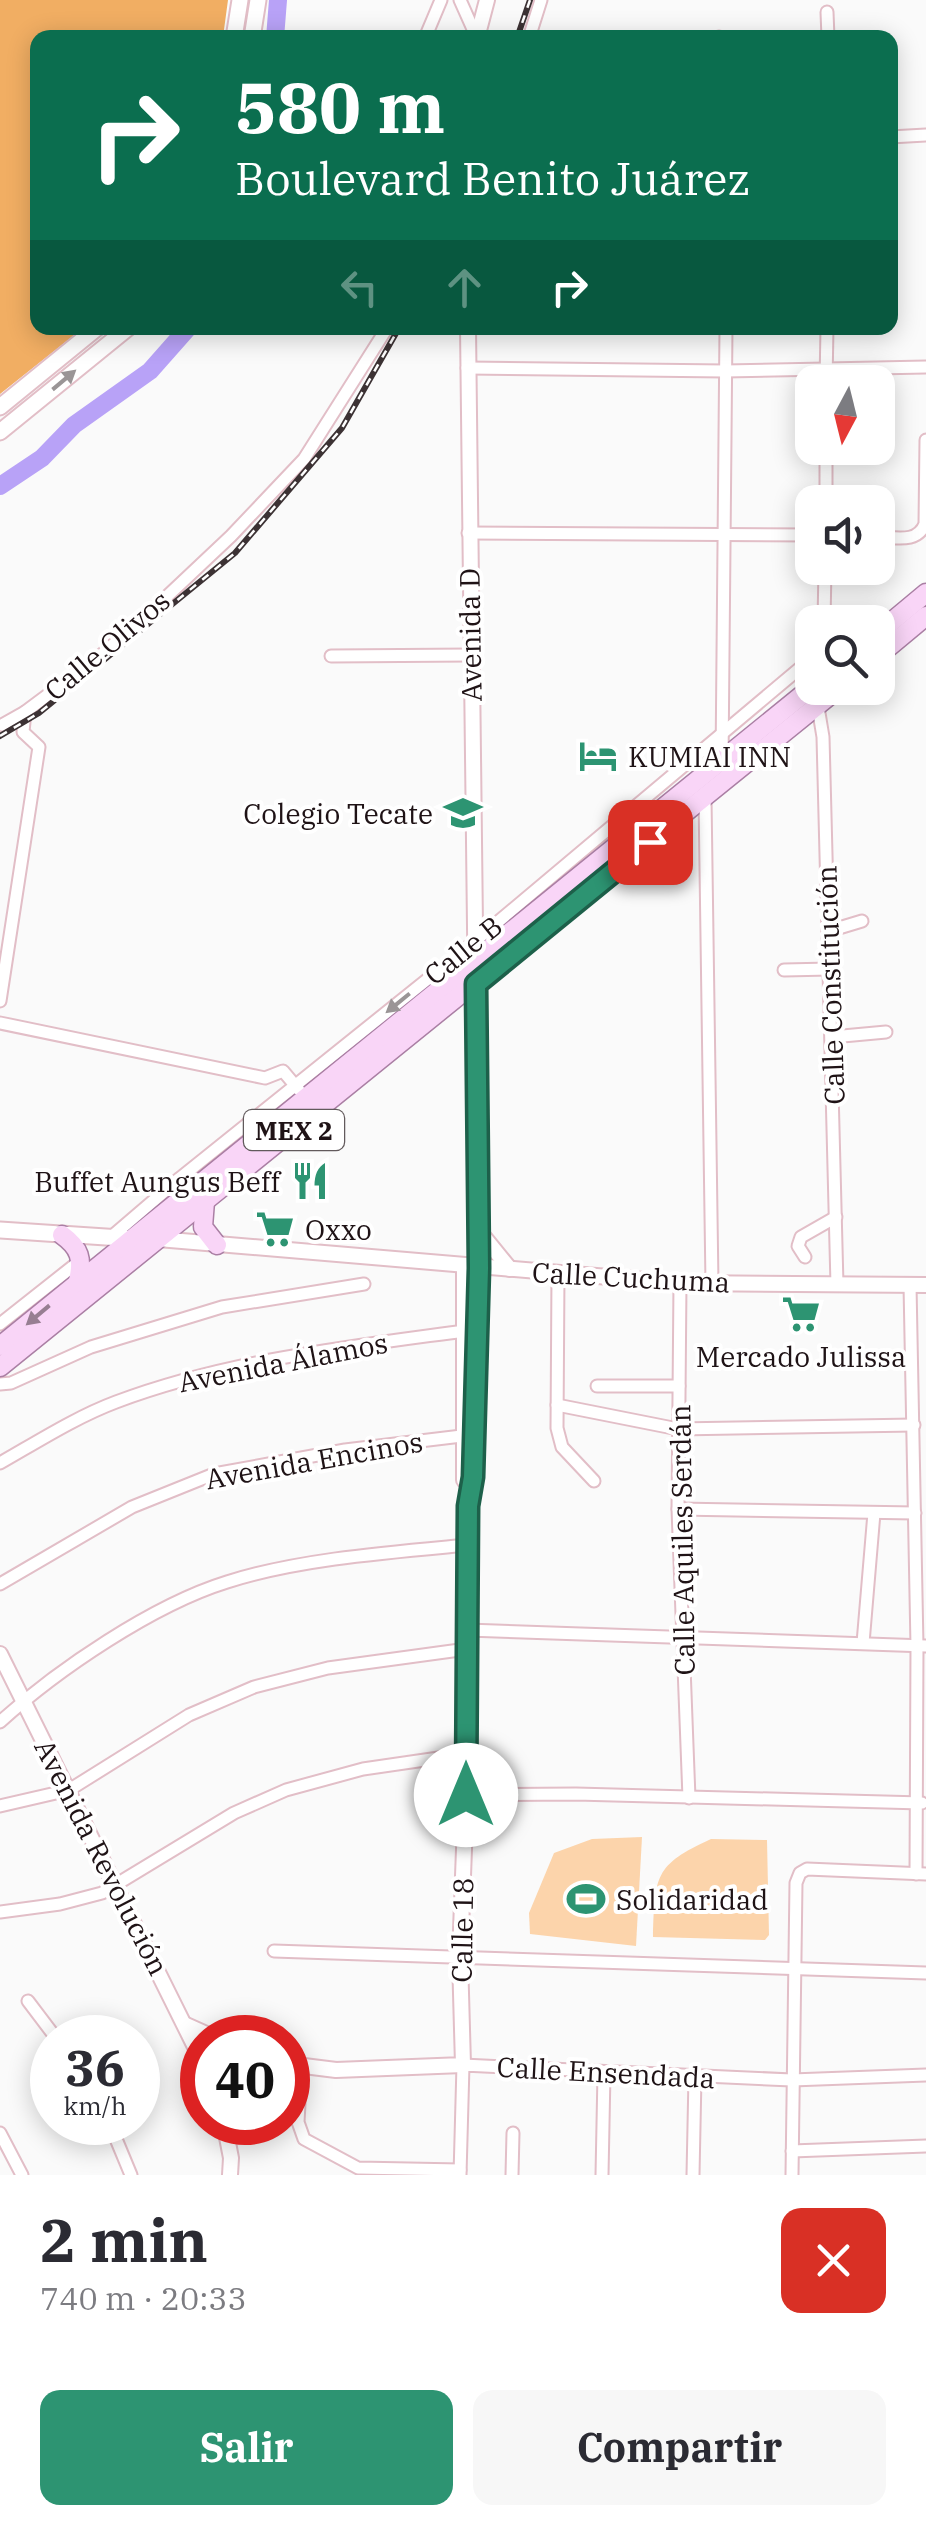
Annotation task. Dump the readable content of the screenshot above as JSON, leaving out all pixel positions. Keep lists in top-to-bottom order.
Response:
{
  "streets": {
    "main road": ["MEX 2"],
    "street": [
      "Avenida D",
      "Calle Olivos",
      "Calle B",
      "Calle Constitución",
      "Calle Cuchuma",
      "Avenida Álamos",
      "Avenida Encinos",
      "Calle Aquiles Serdán",
      "Avenida Revolución",
      "Calle 18",
      "Calle Ensendada"
    ]
  },
  "crossings": [
    ["Avenida D", "Calle B"],
    ["Avenida D", "MEX 2"],
    ["Avenida D", "Calle 18"],
    ["Calle B", "MEX 2"],
    ["Calle B", "Calle 18"],
    ["Calle Constitución", "Calle Cuchuma"],
    ["MEX 2", "Calle Cuchuma"],
    ["MEX 2", "Calle 18"],
    ["Calle Cuchuma", "Calle Aquiles Serdán"],
    ["Calle Cuchuma", "Calle 18"],
    ["Avenida Álamos", "Calle 18"],
    ["Avenida Encinos", "Calle 18"],
    ["Calle 18", "Calle Ensendada"]
  ],
  "places": {
    "hotel": ["KUMIAI INN"],
    "school or university": ["Colegio Tecate"],
    "restaurant": ["Buffet Aungus Beff"],
    "supermarket": ["Oxxo", "Mercado Julissa"],
    "sports": ["Solidaridad"]
  },
  "north": "bottom",
  "page": {
    "turn": ["580 m", "Boulevard Benito Juárez"],
    "speed": "36 km/h",
    "limit": "40",
    "heading": ["2 min", "740 m · 20:33"],
    "buttons": ["Salir", "Compartir"]
  }
}
